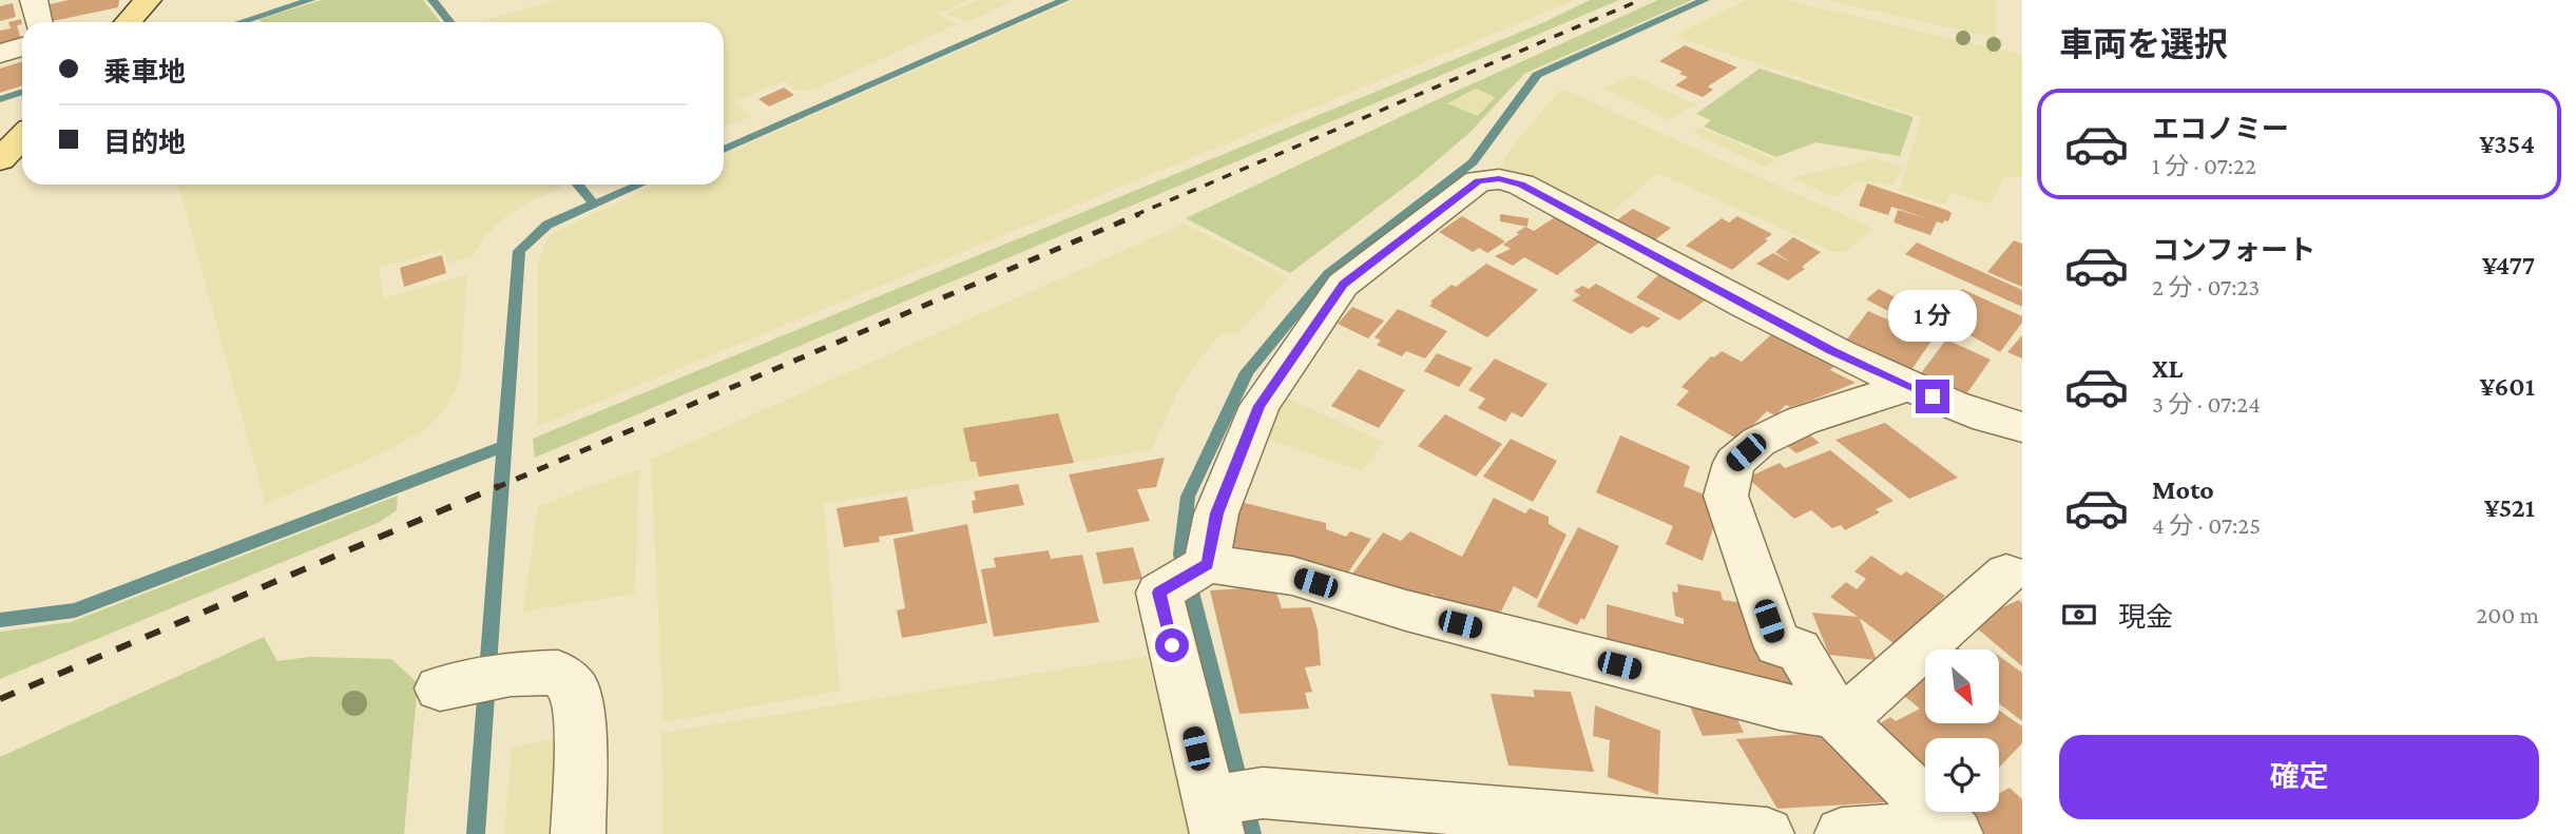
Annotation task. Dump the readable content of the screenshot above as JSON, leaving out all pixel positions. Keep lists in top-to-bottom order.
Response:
{
  "north": "bottom right",
  "page": {
    "heading": "車両を選択",
    "banner": ["乗車地", "目的地"],
    "list": [
      {
        "name": "エコノミー",
        "note": "1 分 · 07:22",
        "value": "¥354"
      },
      {
        "name": "コンフォート",
        "note": "2 分 · 07:23",
        "value": "¥477"
      },
      {
        "name": "XL",
        "note": "3 分 · 07:24",
        "value": "¥601"
      },
      {
        "name": "Moto",
        "note": "4 分 · 07:25",
        "value": "¥521"
      }
    ],
    "bubble": "1 分",
    "pay": ["現金", "200 m"],
    "buttons": "確定"
  }
}
